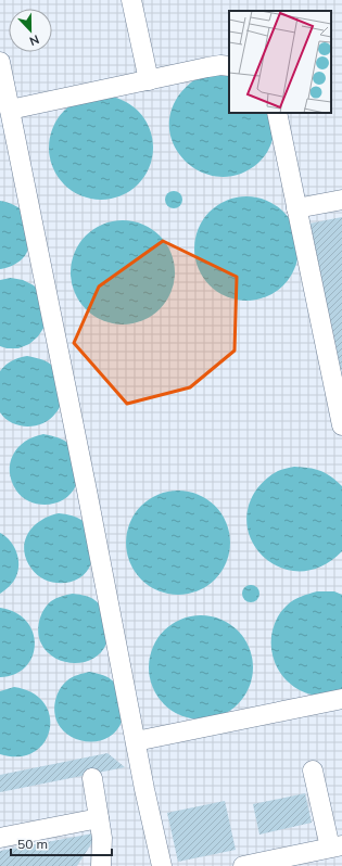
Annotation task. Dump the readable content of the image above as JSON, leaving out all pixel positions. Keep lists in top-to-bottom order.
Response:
{
  "scale_bar": "50 m",
  "north": "bottom"
}
